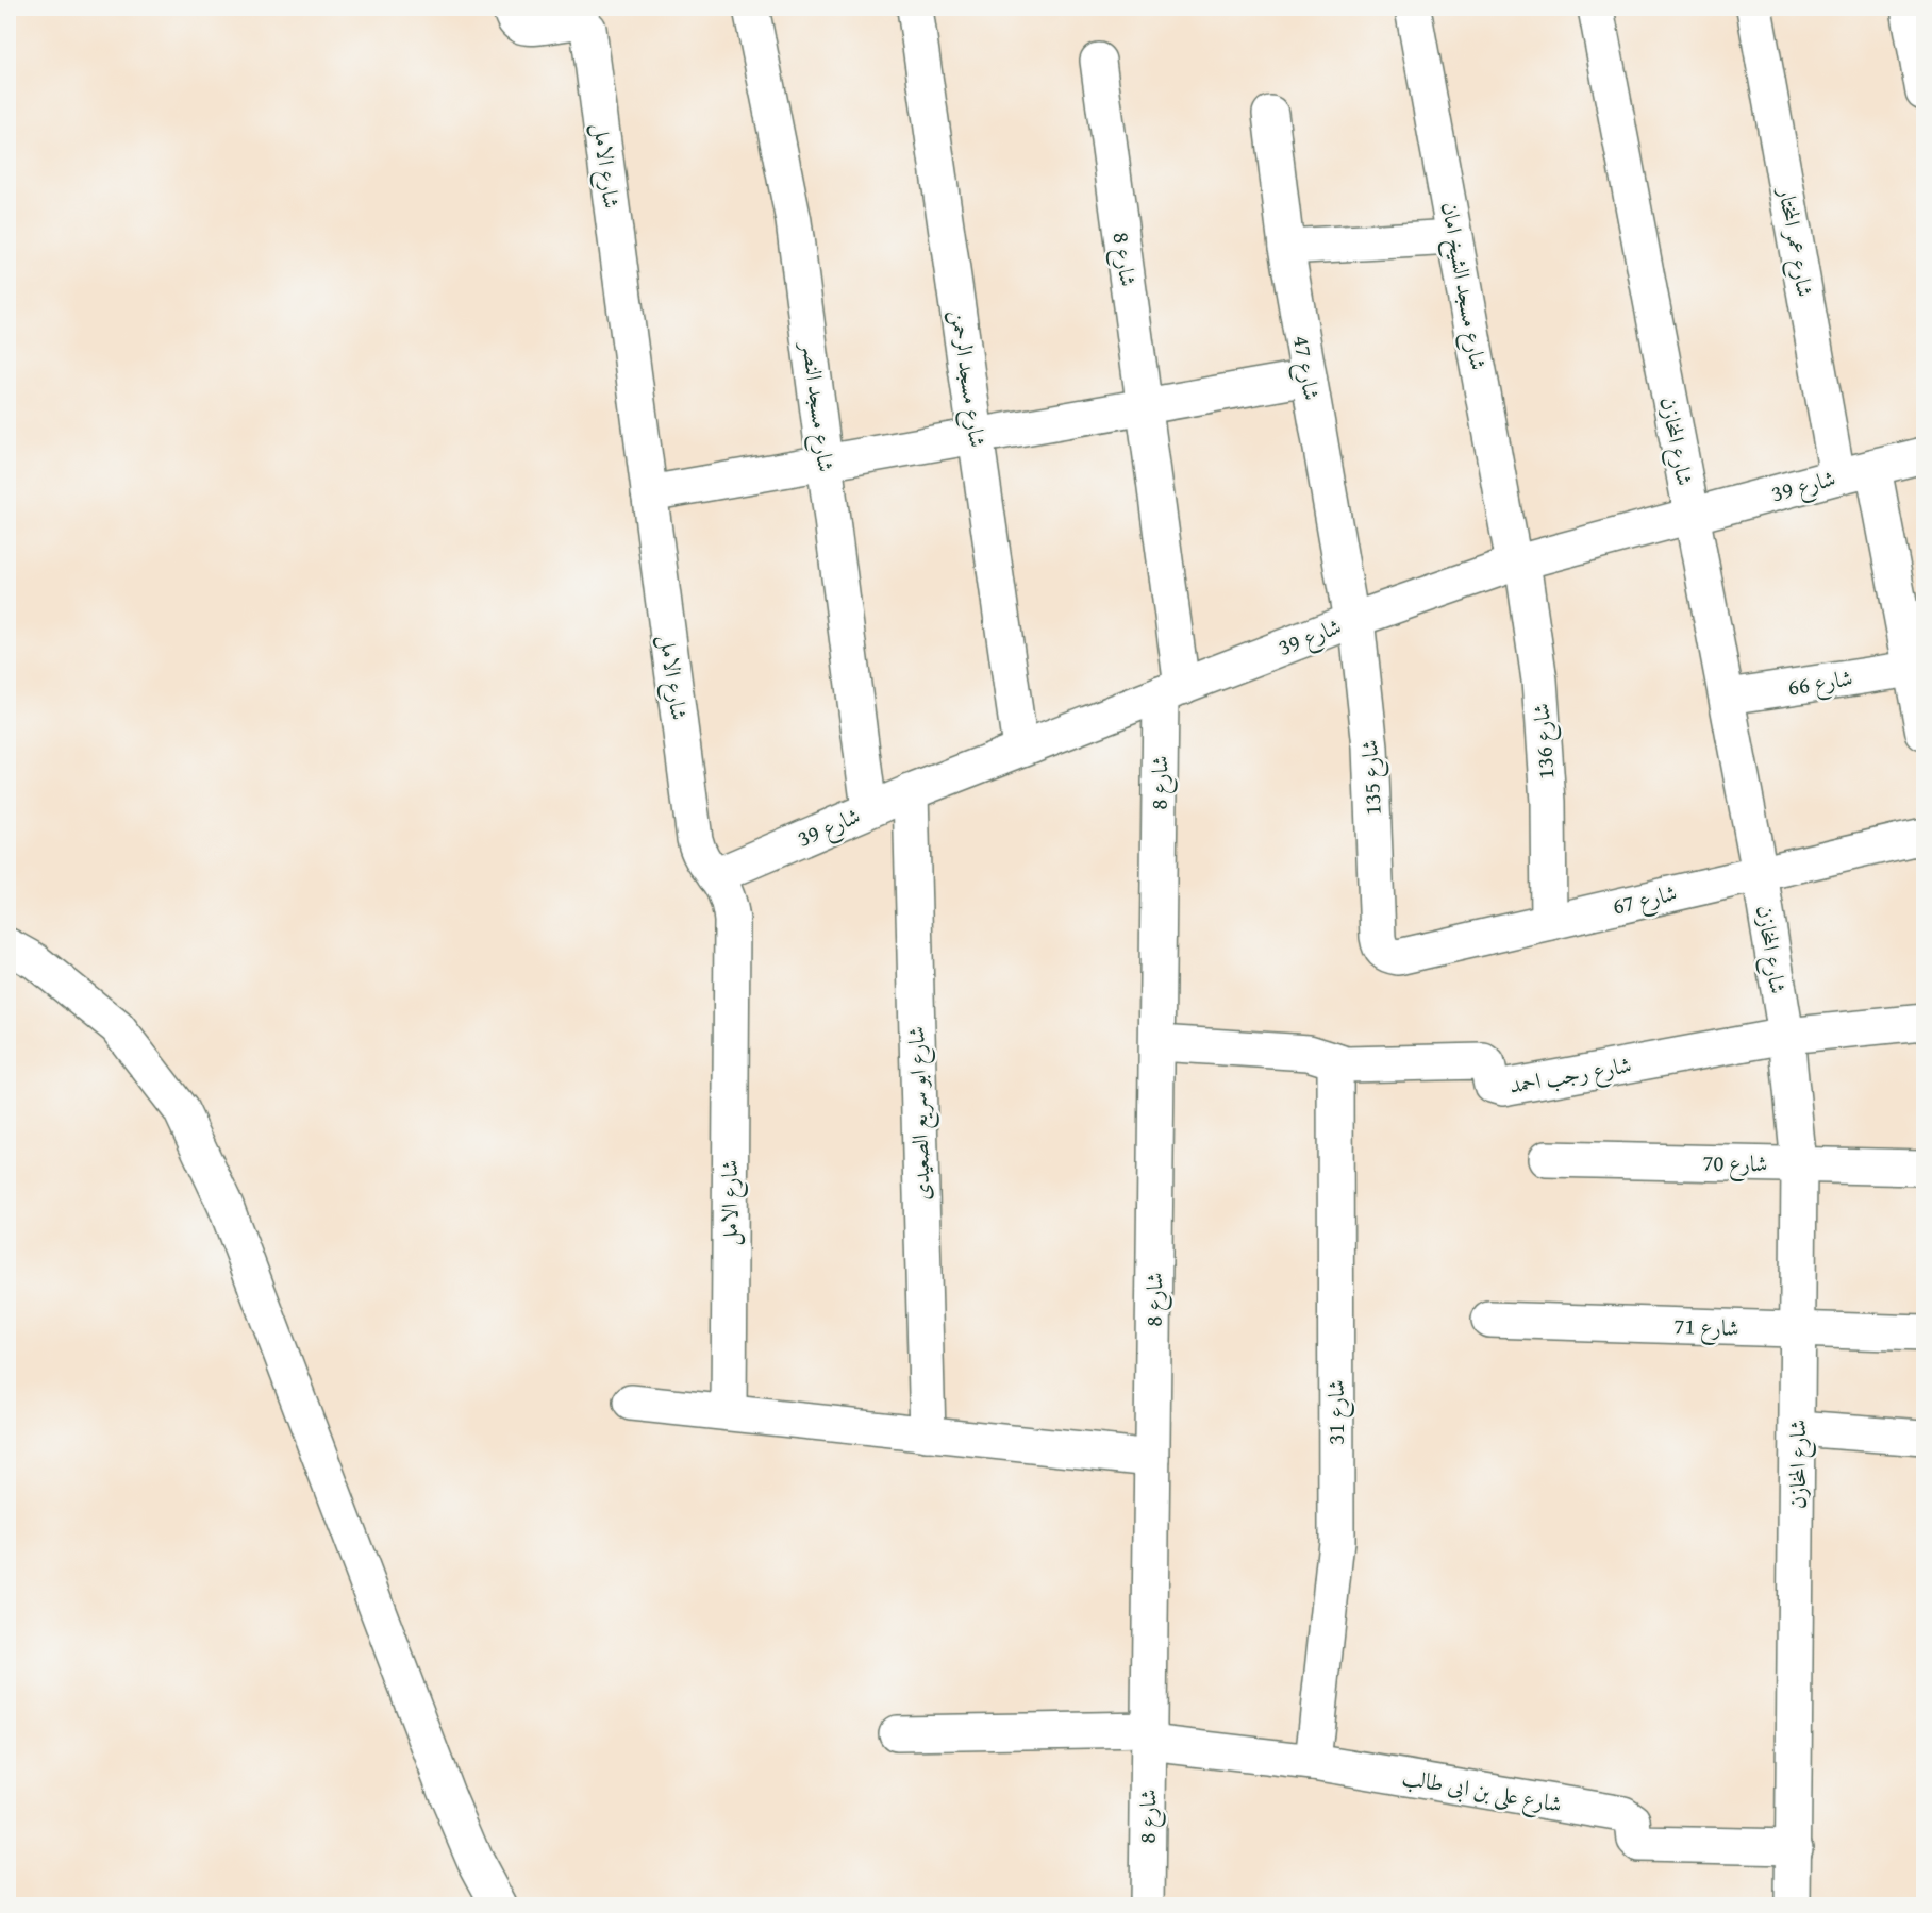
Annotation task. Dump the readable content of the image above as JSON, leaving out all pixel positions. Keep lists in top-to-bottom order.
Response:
{
  "streets": {
    "street": [
      "شارع الامل",
      "شارع عمر المختار",
      "شارع 8",
      "شارع مسجد الشيخ امان",
      "شارع 47",
      "شارع مسجد الرحمن",
      "شارع مسجد النصر",
      "شارع المخازن",
      "شارع 39",
      "شارع 66",
      "شارع 136",
      "شارع 135",
      "شارع 67",
      "شارع رجب احمد",
      "شارع ابو سريع الصعيدى",
      "شارع 70",
      "شارع 71",
      "شارع 31",
      "شارع على بن ابى طالب"
    ]
  },
  "crossings": [
    ["شارع الامل", "شارع 39"],
    ["شارع عمر المختار", "شارع 39"],
    ["شارع 8", "شارع 39"],
    ["شارع 8", "شارع رجب احمد"],
    ["شارع 8", "شارع على بن ابى طالب"],
    ["شارع مسجد الشيخ امان", "شارع 39"],
    ["شارع مسجد الشيخ امان", "شارع 136"],
    ["شارع 47", "شارع 39"],
    ["شارع 47", "شارع 135"],
    ["شارع مسجد الرحمن", "شارع 39"],
    ["شارع مسجد النصر", "شارع 39"],
    ["شارع المخازن", "شارع 39"],
    ["شارع المخازن", "شارع 66"],
    ["شارع المخازن", "شارع 67"],
    ["شارع المخازن", "شارع رجب احمد"],
    ["شارع المخازن", "شارع 70"],
    ["شارع المخازن", "شارع 71"],
    ["شارع المخازن", "شارع على بن ابى طالب"],
    ["شارع 39", "شارع 136"],
    ["شارع 39", "شارع 135"],
    ["شارع 39", "شارع ابو سريع الصعيدى"],
    ["شارع 136", "شارع 67"],
    ["شارع 135", "شارع 67"],
    ["شارع رجب احمد", "شارع 31"],
    ["شارع 31", "شارع على بن ابى طالب"]
  ]
}
